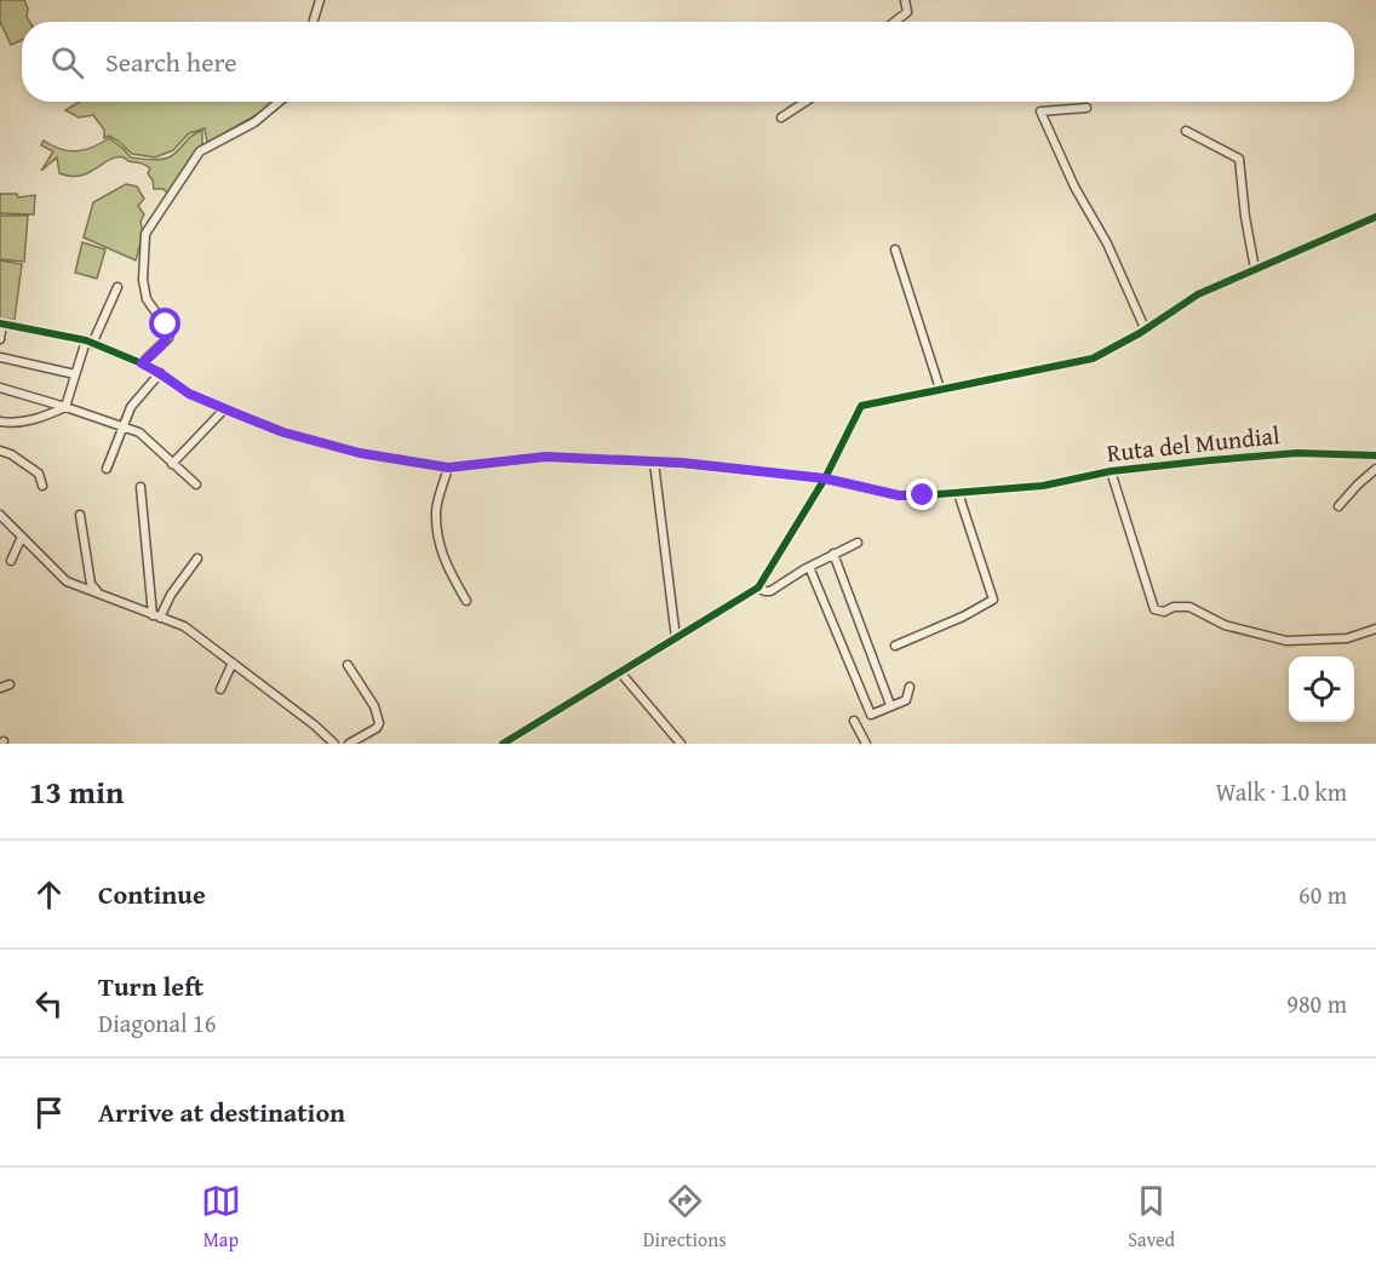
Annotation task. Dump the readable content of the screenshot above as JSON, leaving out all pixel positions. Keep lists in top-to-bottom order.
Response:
{
  "streets": {
    "street": ["Ruta del Mundial"]
  },
  "page": {
    "search": "Search here",
    "heading": ["13 min", "Walk · 1.0 km"],
    "list": [
      ["Continue", "60 m"],
      ["Turn left", "Diagonal 16", "980 m"],
      "Arrive at destination"
    ],
    "nav": ["Map", "Directions", "Saved"]
  }
}
